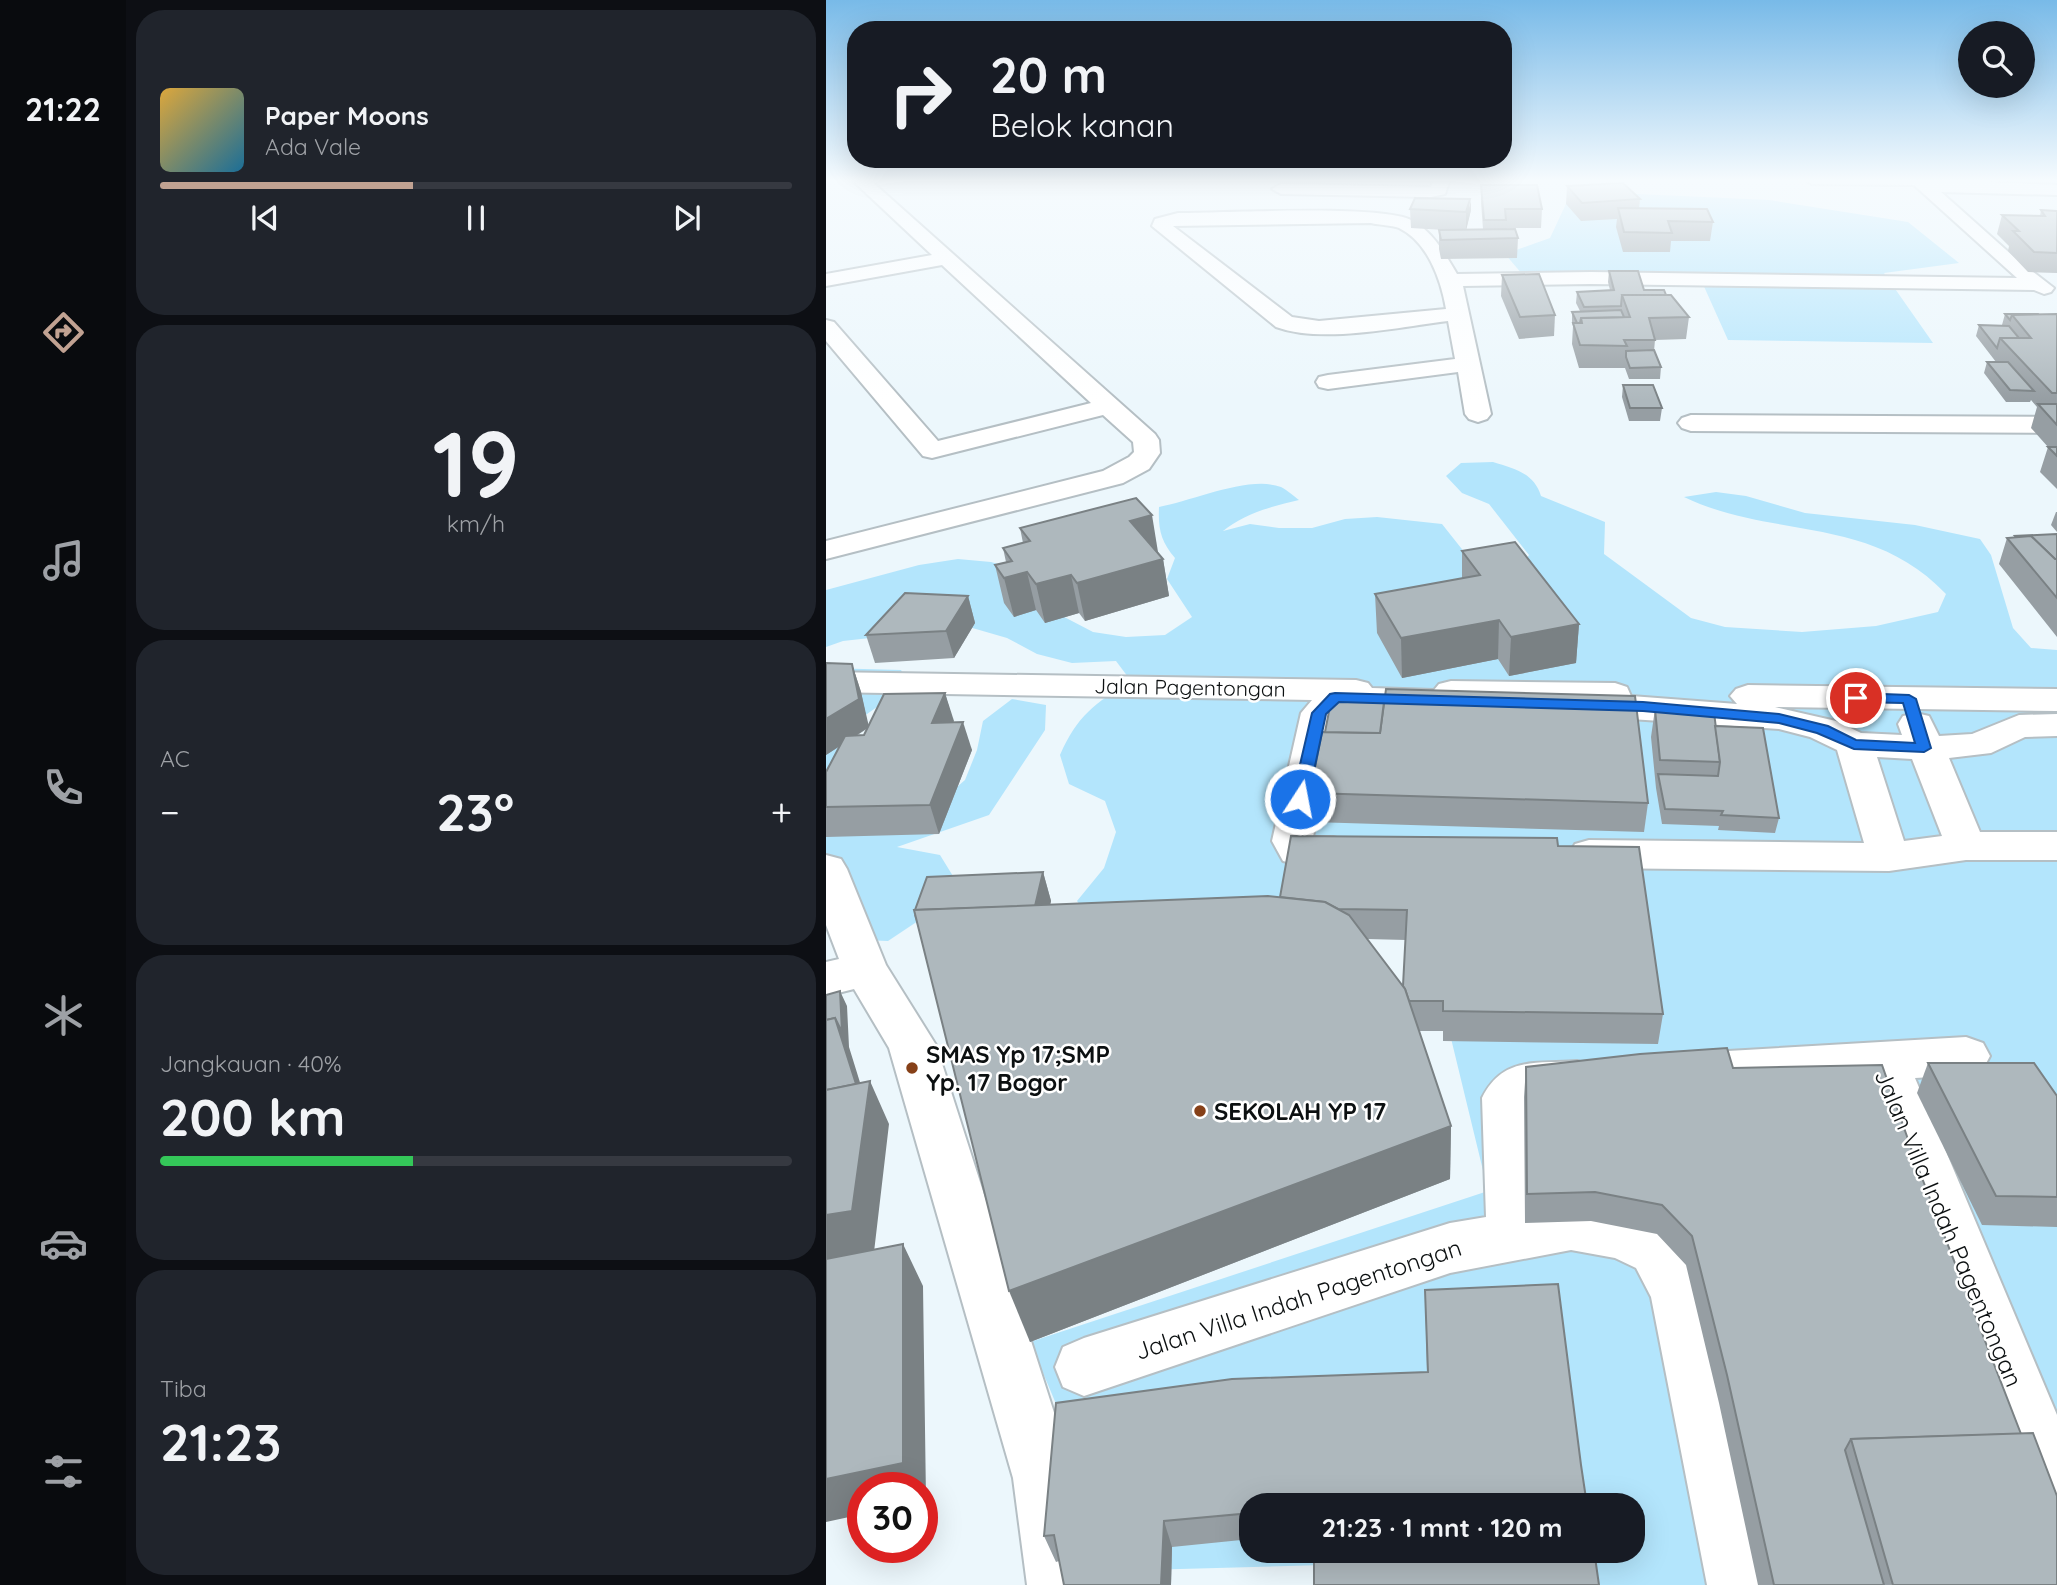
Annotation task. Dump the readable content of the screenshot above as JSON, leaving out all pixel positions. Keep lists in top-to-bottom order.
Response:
{
  "streets": {
    "street": ["Jalan Pagentongan", "Jalan Villa Indah Pagentongan"]
  },
  "places": ["SMAS Yp 17;SMP Yp. 17 Bogor", "SEKOLAH YP 17"],
  "page": {
    "tabs": "21:22",
    "turn": ["20 m", "Belok kanan"],
    "song": ["Paper Moons", "Ada Vale"],
    "tile": [
      ["19", "km/h"],
      "AC",
      ["Jangkauan · 40%", "200 km"],
      ["Tiba", "21:23"]
    ],
    "heat": ["−", "23°", "+"],
    "limit": "30",
    "trip": "21:23 · 1 mnt · 120 m"
  }
}
